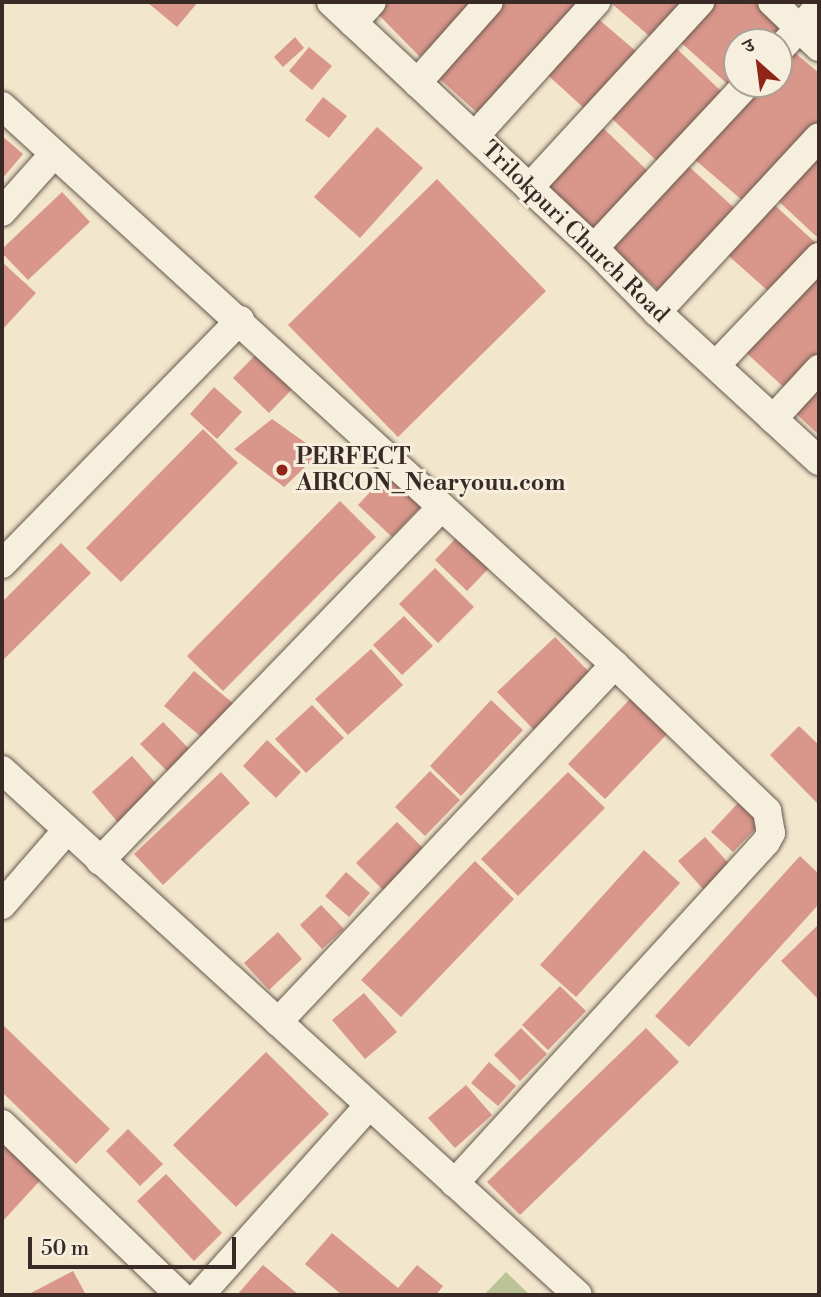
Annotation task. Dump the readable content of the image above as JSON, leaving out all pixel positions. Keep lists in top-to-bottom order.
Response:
{
  "streets": {
    "street": ["Trilokpuri Church Road"]
  },
  "places": ["PERFECT AIRCON_Nearyouu.com"],
  "scale_bar": "50 m",
  "north": "top left"
}
